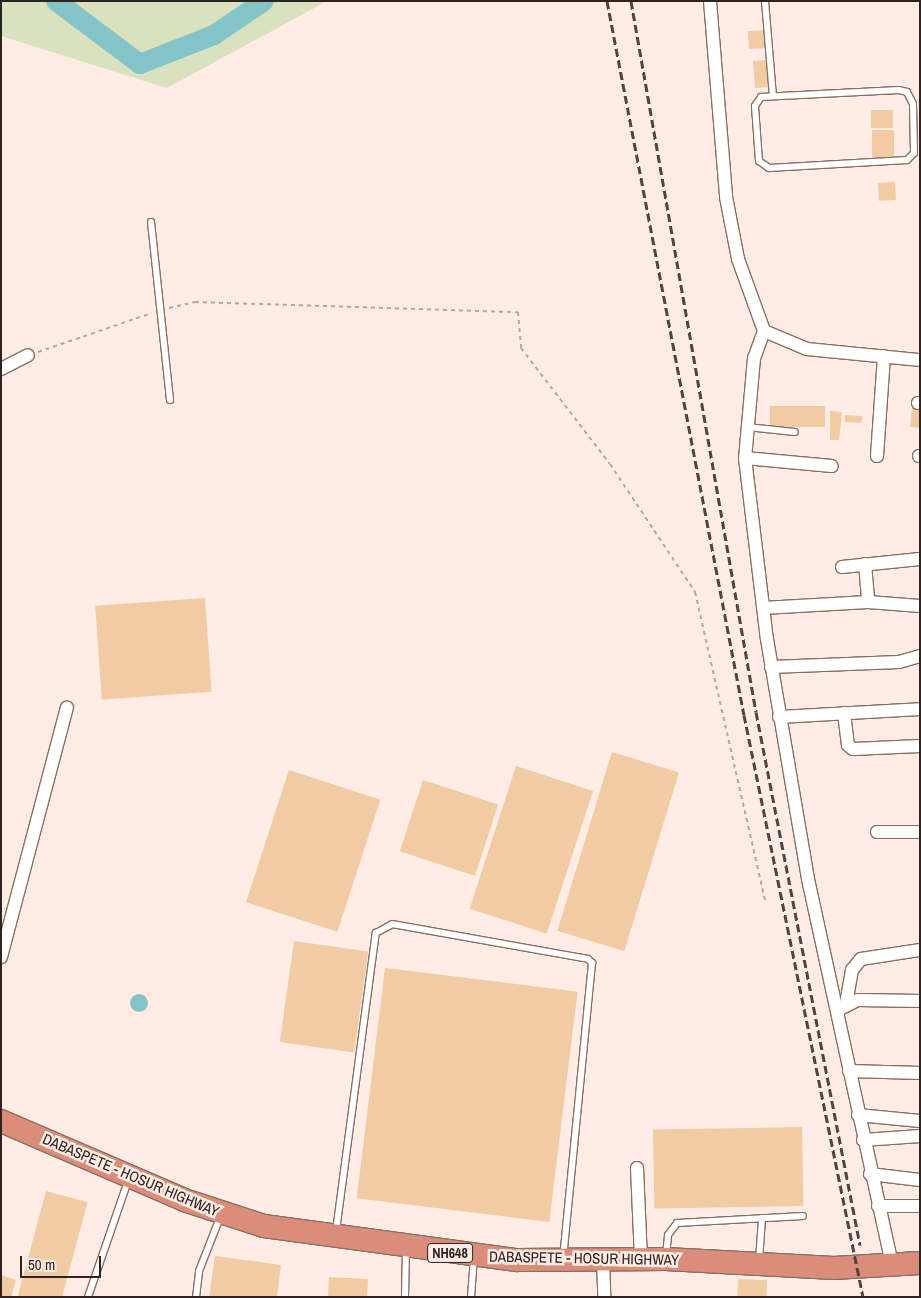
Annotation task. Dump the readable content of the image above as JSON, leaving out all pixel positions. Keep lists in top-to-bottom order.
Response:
{
  "streets": {
    "highway": ["DABASPETE - HOSUR HIGHWAY", "NH648"]
  },
  "scale_bar": "50 m"
}
